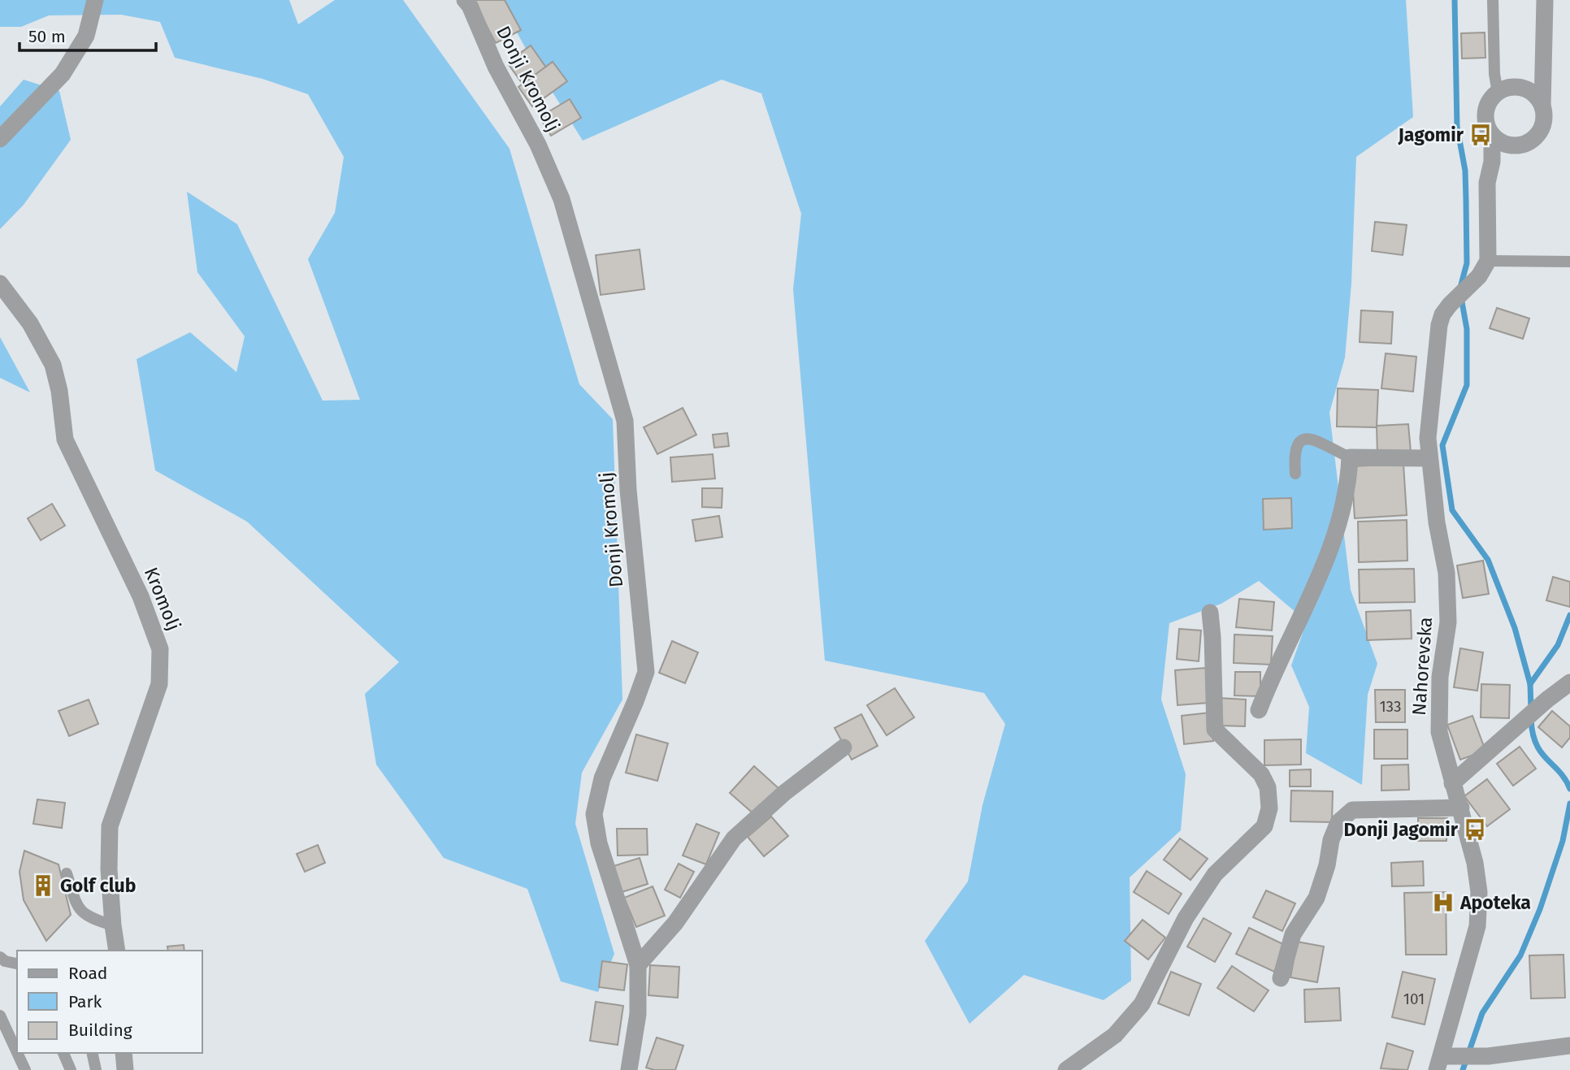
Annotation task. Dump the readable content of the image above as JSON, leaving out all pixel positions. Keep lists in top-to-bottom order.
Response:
{
  "streets": {
    "street": ["Donji Kromolj", "Kromolj", "Nahorevska"]
  },
  "places": {
    "bus stop": ["Jagomir", "Donji Jagomir"],
    "building": ["Golf club"],
    "hospital": ["Apoteka"]
  },
  "house_numbers": ["133", "101"],
  "legend": ["Road", "Park", "Building"],
  "scale_bar": "50 m"
}
